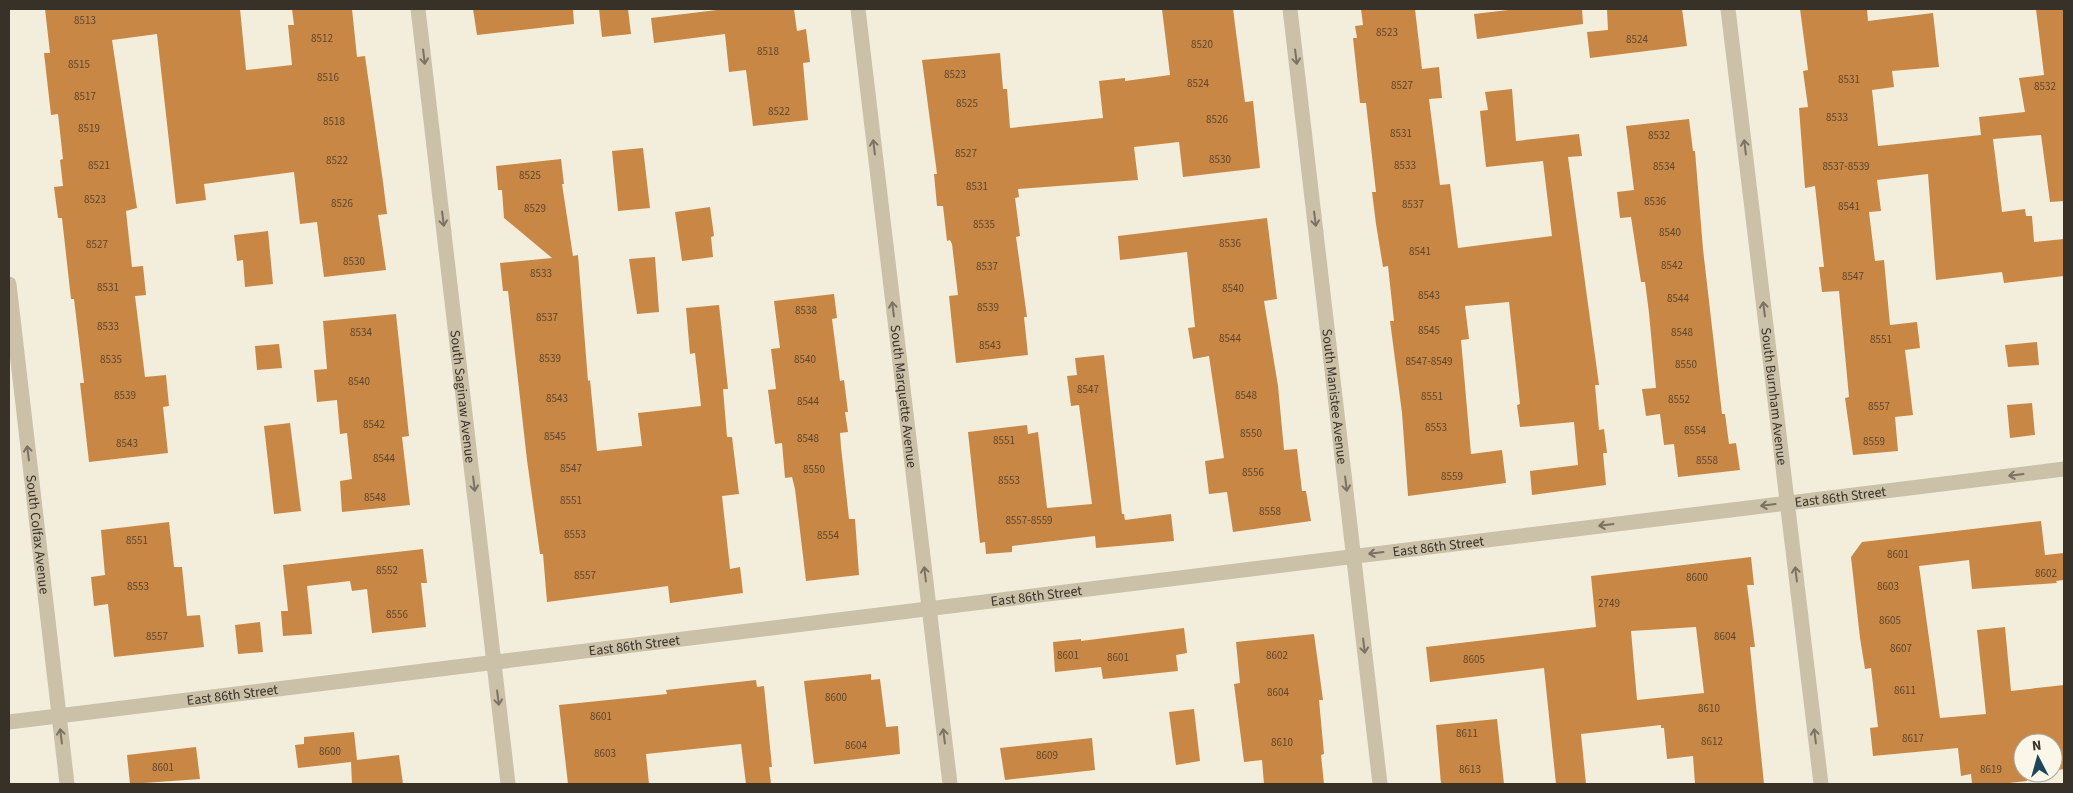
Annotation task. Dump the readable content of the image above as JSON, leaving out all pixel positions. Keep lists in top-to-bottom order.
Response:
{
  "streets": {
    "street": [
      "South Saginaw Avenue",
      "South Manistee Avenue",
      "South Burnham Avenue",
      "South Marquette Avenue",
      "East 86th Street",
      "South Colfax Avenue"
    ]
  },
  "crossings": [
    ["South Saginaw Avenue", "East 86th Street"],
    ["South Manistee Avenue", "East 86th Street"],
    ["South Burnham Avenue", "East 86th Street"],
    ["South Marquette Avenue", "East 86th Street"],
    ["East 86th Street", "South Colfax Avenue"]
  ],
  "one_way": [
    "South Saginaw Avenue",
    "South Manistee Avenue",
    "South Burnham Avenue",
    "South Marquette Avenue",
    "South Colfax Avenue"
  ],
  "house_numbers": [
    "8513",
    "8523",
    "8512",
    "8524",
    "8520",
    "8518",
    "8515",
    "8523",
    "8516",
    "8531",
    "8524",
    "8527",
    "8532",
    "8517",
    "8525",
    "8522",
    "8533",
    "8526",
    "8518",
    "8519",
    "8531",
    "8532",
    "8527",
    "8530",
    "8522",
    "8521",
    "8533",
    "8534",
    "8537-8539",
    "8525",
    "8531",
    "8523",
    "8536",
    "8526",
    "8537",
    "8541",
    "8529",
    "8535",
    "8540",
    "8536",
    "8527",
    "8541",
    "8530",
    "8542",
    "8537",
    "8533",
    "8547",
    "8531",
    "8540",
    "8543",
    "8544",
    "8539",
    "8538",
    "8537",
    "8533",
    "8545",
    "8534",
    "8548",
    "8544",
    "8551",
    "8543",
    "8539",
    "8535",
    "8540",
    "8547-8549",
    "8550",
    "8540",
    "8547",
    "8539",
    "8548",
    "8551",
    "8543",
    "8552",
    "8544",
    "8557",
    "8542",
    "8553",
    "8554",
    "8550",
    "8545",
    "8548",
    "8551",
    "8559",
    "8543",
    "8544",
    "8558",
    "8547",
    "8550",
    "8556",
    "8559",
    "8553",
    "8548",
    "8551",
    "8558",
    "8557-8559",
    "8553",
    "8554",
    "8551",
    "8601",
    "8552",
    "8602",
    "8557",
    "8600",
    "8553",
    "8603",
    "2749",
    "8556",
    "8605",
    "8557",
    "8604",
    "8607",
    "8601",
    "8602",
    "8601",
    "8605",
    "8611",
    "8604",
    "8600",
    "8610",
    "8601",
    "8611",
    "8617",
    "8612",
    "8610",
    "8604",
    "8600",
    "8603",
    "8609",
    "8601",
    "8613",
    "8619"
  ],
  "north": "top"
}
